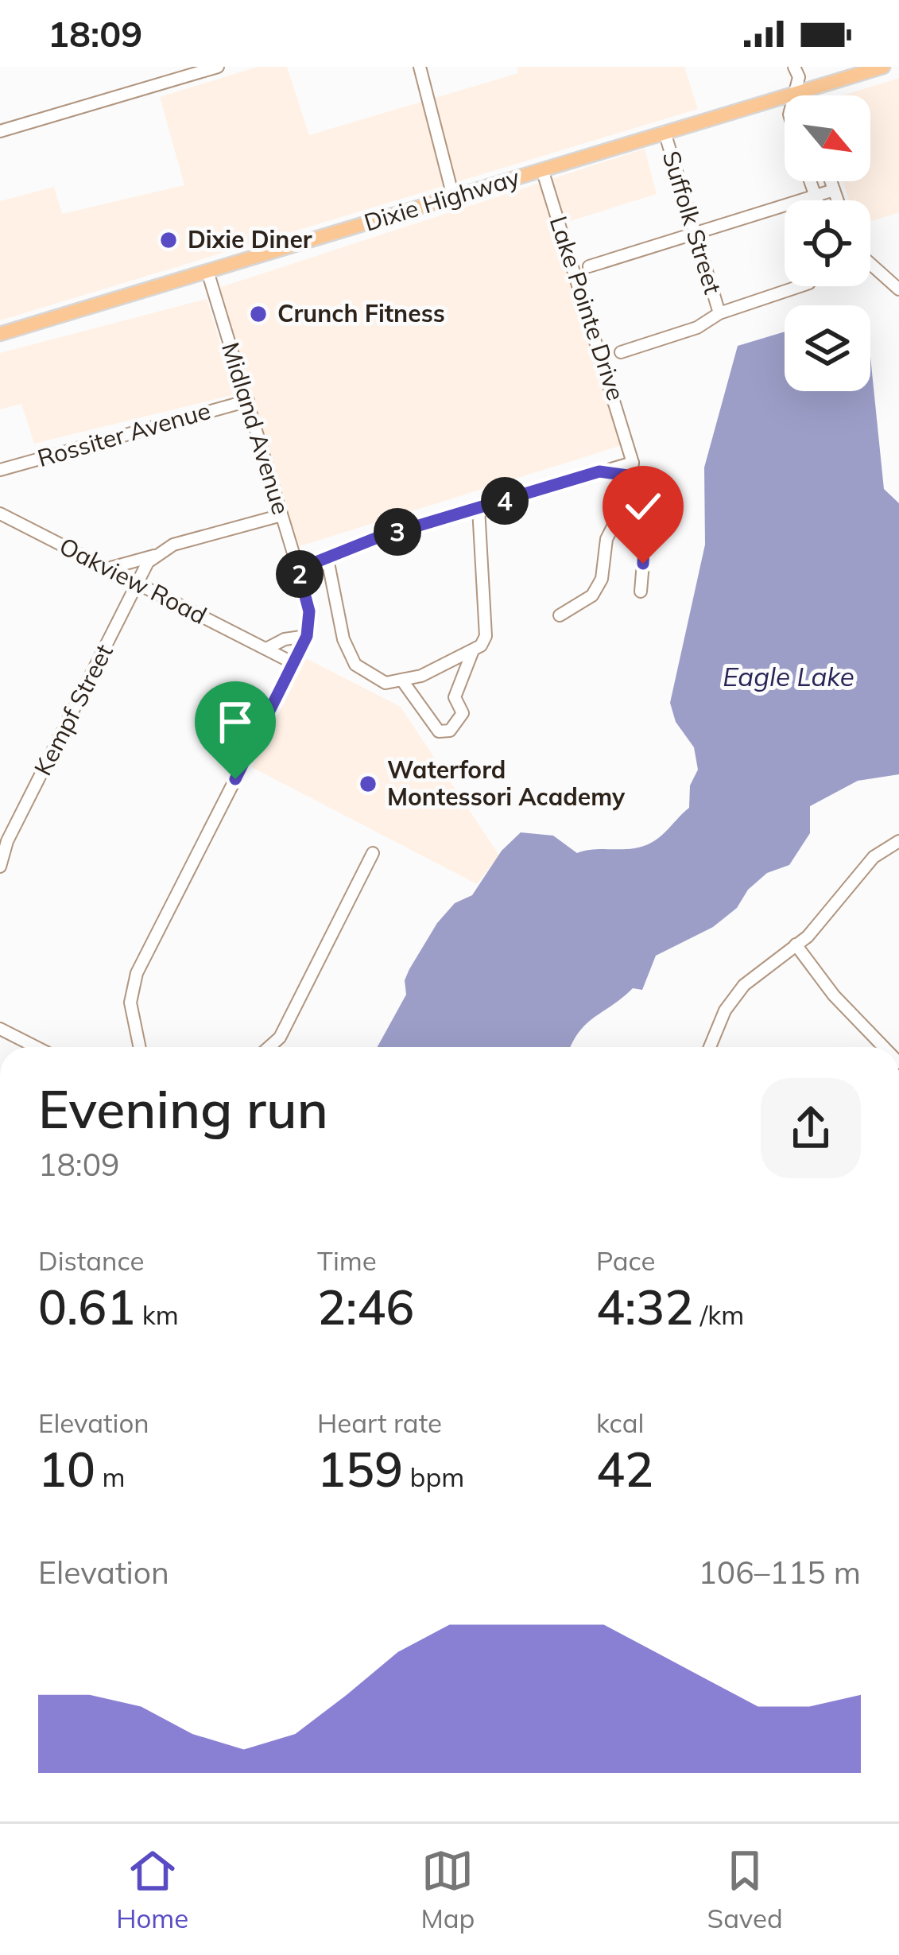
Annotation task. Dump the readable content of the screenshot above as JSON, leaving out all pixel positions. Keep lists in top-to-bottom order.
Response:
{
  "streets": {
    "main road": ["Dixie Highway"],
    "street": [
      "Suffolk Street",
      "Lake Pointe Drive",
      "Midland Avenue",
      "Rossiter Avenue",
      "Oakview Road",
      "Kempf Street"
    ]
  },
  "crossings": [
    ["Dixie Highway", "Suffolk Street"],
    ["Dixie Highway", "Lake Pointe Drive"],
    ["Dixie Highway", "Midland Avenue"],
    ["Midland Avenue", "Rossiter Avenue"],
    ["Midland Avenue", "Oakview Road"],
    ["Oakview Road", "Kempf Street"]
  ],
  "water": ["Eagle Lake"],
  "places": ["Dixie Diner", "Crunch Fitness", "Waterford Montessori Academy"],
  "north": "bottom right",
  "page": {
    "status": "18:09",
    "pins": ["4", "3", "2"],
    "heading": ["Evening run", "18:09"],
    "stats": [
      ["Distance", "0.61 km"],
      ["Time", "2:46"],
      ["Pace", "4:32 /km"],
      ["Elevation", "10 m"],
      ["Heart rate", "159 bpm"],
      ["kcal", "42"]
    ],
    "chart": ["Elevation", "106–115 m"],
    "tabs": ["Home", "Map", "Saved"]
  }
}
